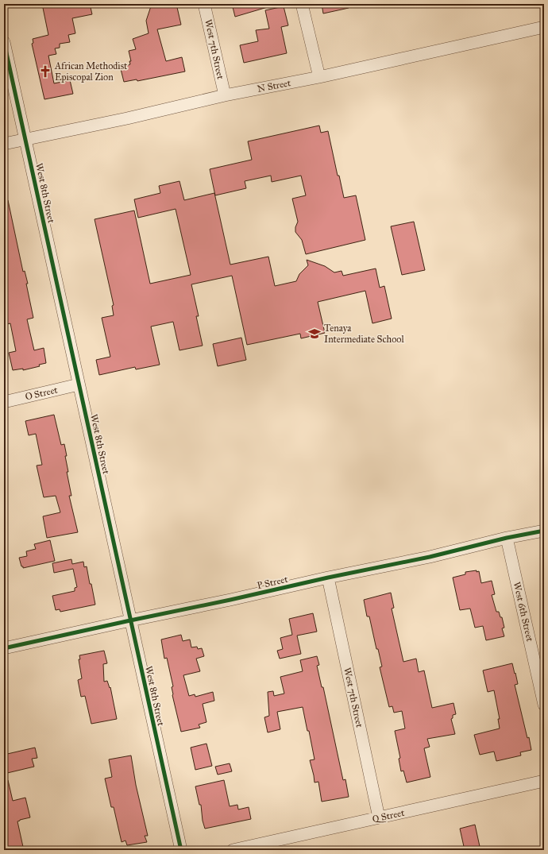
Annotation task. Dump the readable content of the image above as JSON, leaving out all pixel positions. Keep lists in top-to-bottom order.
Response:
{
  "streets": {
    "street": [
      "West 7th Street",
      "N Street",
      "West 8th Street",
      "O Street",
      "P Street",
      "West 6th Street",
      "Q Street"
    ]
  },
  "crossings": [
    ["West 7th Street", "N Street"],
    ["West 7th Street", "P Street"],
    ["West 7th Street", "Q Street"],
    ["N Street", "West 8th Street"],
    ["West 8th Street", "O Street"],
    ["West 8th Street", "P Street"],
    ["P Street", "West 6th Street"]
  ],
  "places": {
    "church": ["African Methodist Episcopal Zion"],
    "school or university": ["Tenaya Intermediate School"]
  }
}
